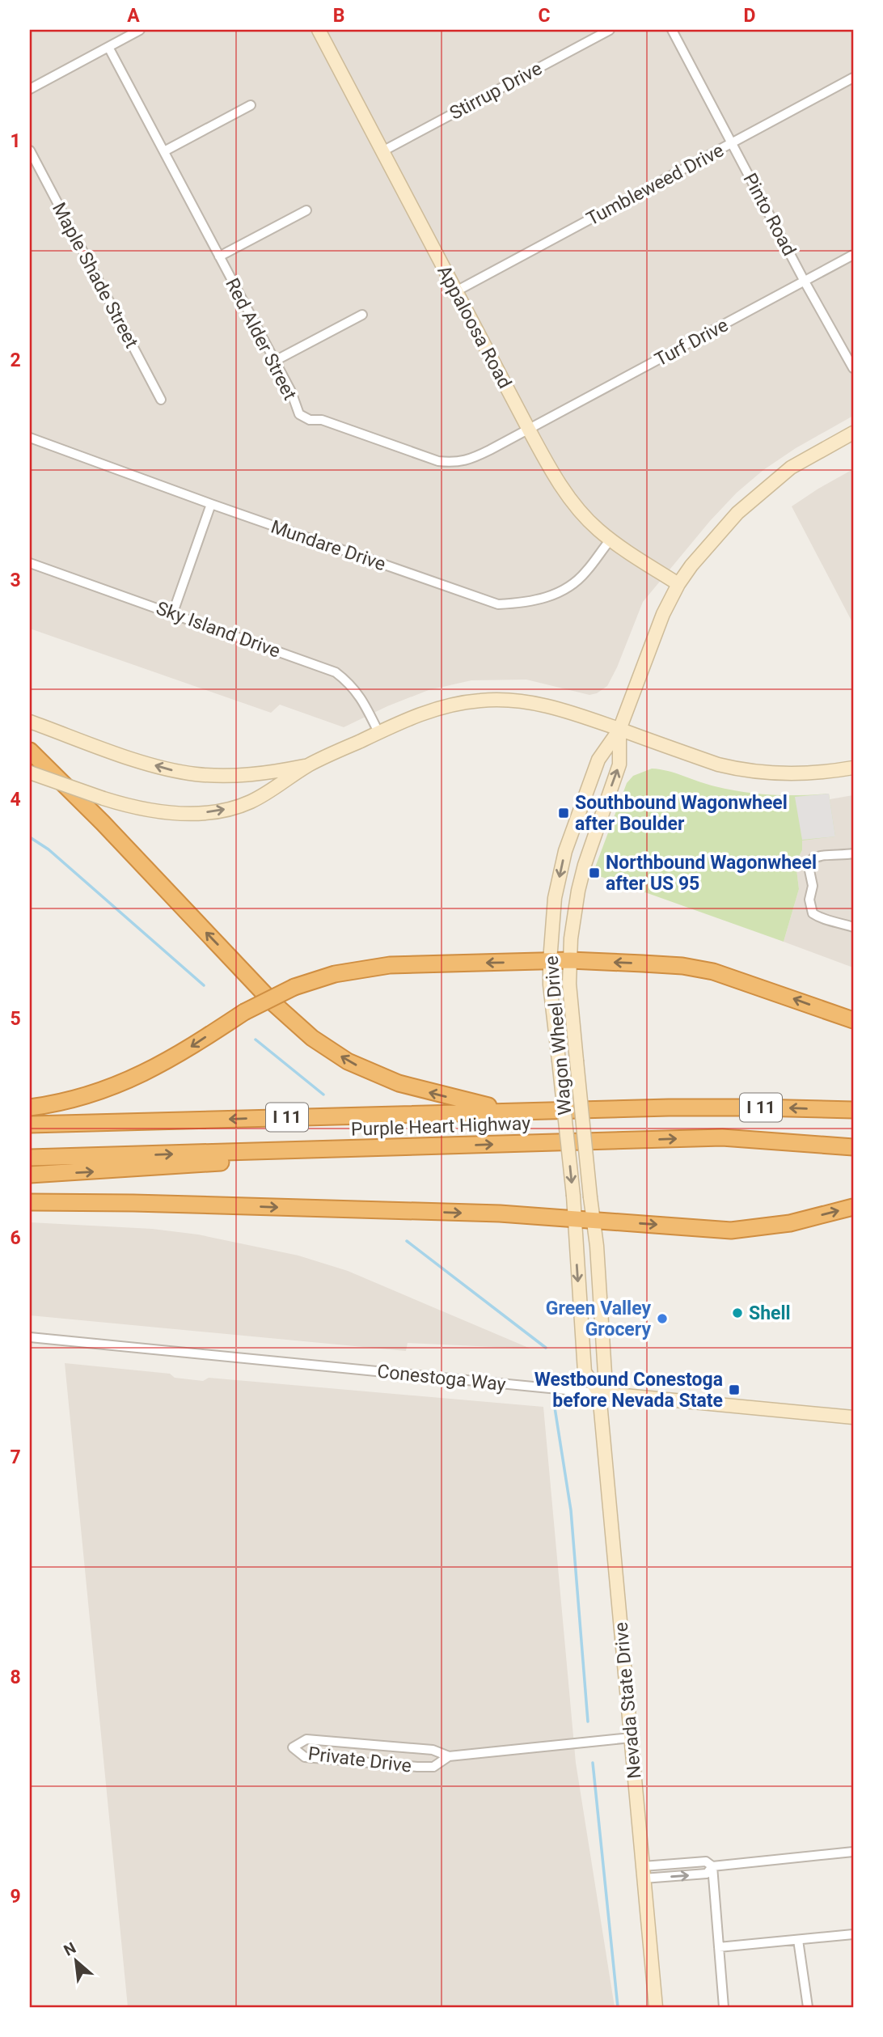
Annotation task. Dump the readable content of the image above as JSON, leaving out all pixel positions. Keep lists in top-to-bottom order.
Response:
{
  "streets": {
    "highway": ["I 11", "Purple Heart Highway"],
    "street": [
      "Stirrup Drive",
      "Tumbleweed Drive",
      "Pinto Road",
      "Maple Shade Street",
      "Appaloosa Road",
      "Red Alder Street",
      "Turf Drive",
      "Mundare Drive",
      "Sky Island Drive",
      "Wagon Wheel Drive",
      "Conestoga Way",
      "Nevada State Drive",
      "Private Drive"
    ]
  },
  "crossings": [
    ["Stirrup Drive", "Appaloosa Road"],
    ["Tumbleweed Drive", "Pinto Road"],
    ["Tumbleweed Drive", "Appaloosa Road"],
    ["Pinto Road", "Turf Drive"],
    ["Appaloosa Road", "Red Alder Street"],
    ["Appaloosa Road", "Turf Drive"],
    ["Appaloosa Road", "Mundare Drive"],
    ["Appaloosa Road", "Wagon Wheel Drive"],
    ["Red Alder Street", "Turf Drive"],
    ["Wagon Wheel Drive", "Nevada State Drive"],
    ["Conestoga Way", "Nevada State Drive"],
    ["Nevada State Drive", "Private Drive"]
  ],
  "places": {
    "transit": ["Southbound Wagonwheel after Boulder", "Northbound Wagonwheel after US 95", "Westbound Conestoga before Nevada State"],
    "other": ["Shell", "Green Valley Grocery"]
  },
  "north": "top left",
  "grid": {
    "columns": [
      "A",
      "B",
      "C",
      "D"
    ],
    "rows": [
      "1",
      "2",
      "3",
      "4",
      "5",
      "6",
      "7",
      "8",
      "9"
    ]
  }
}
